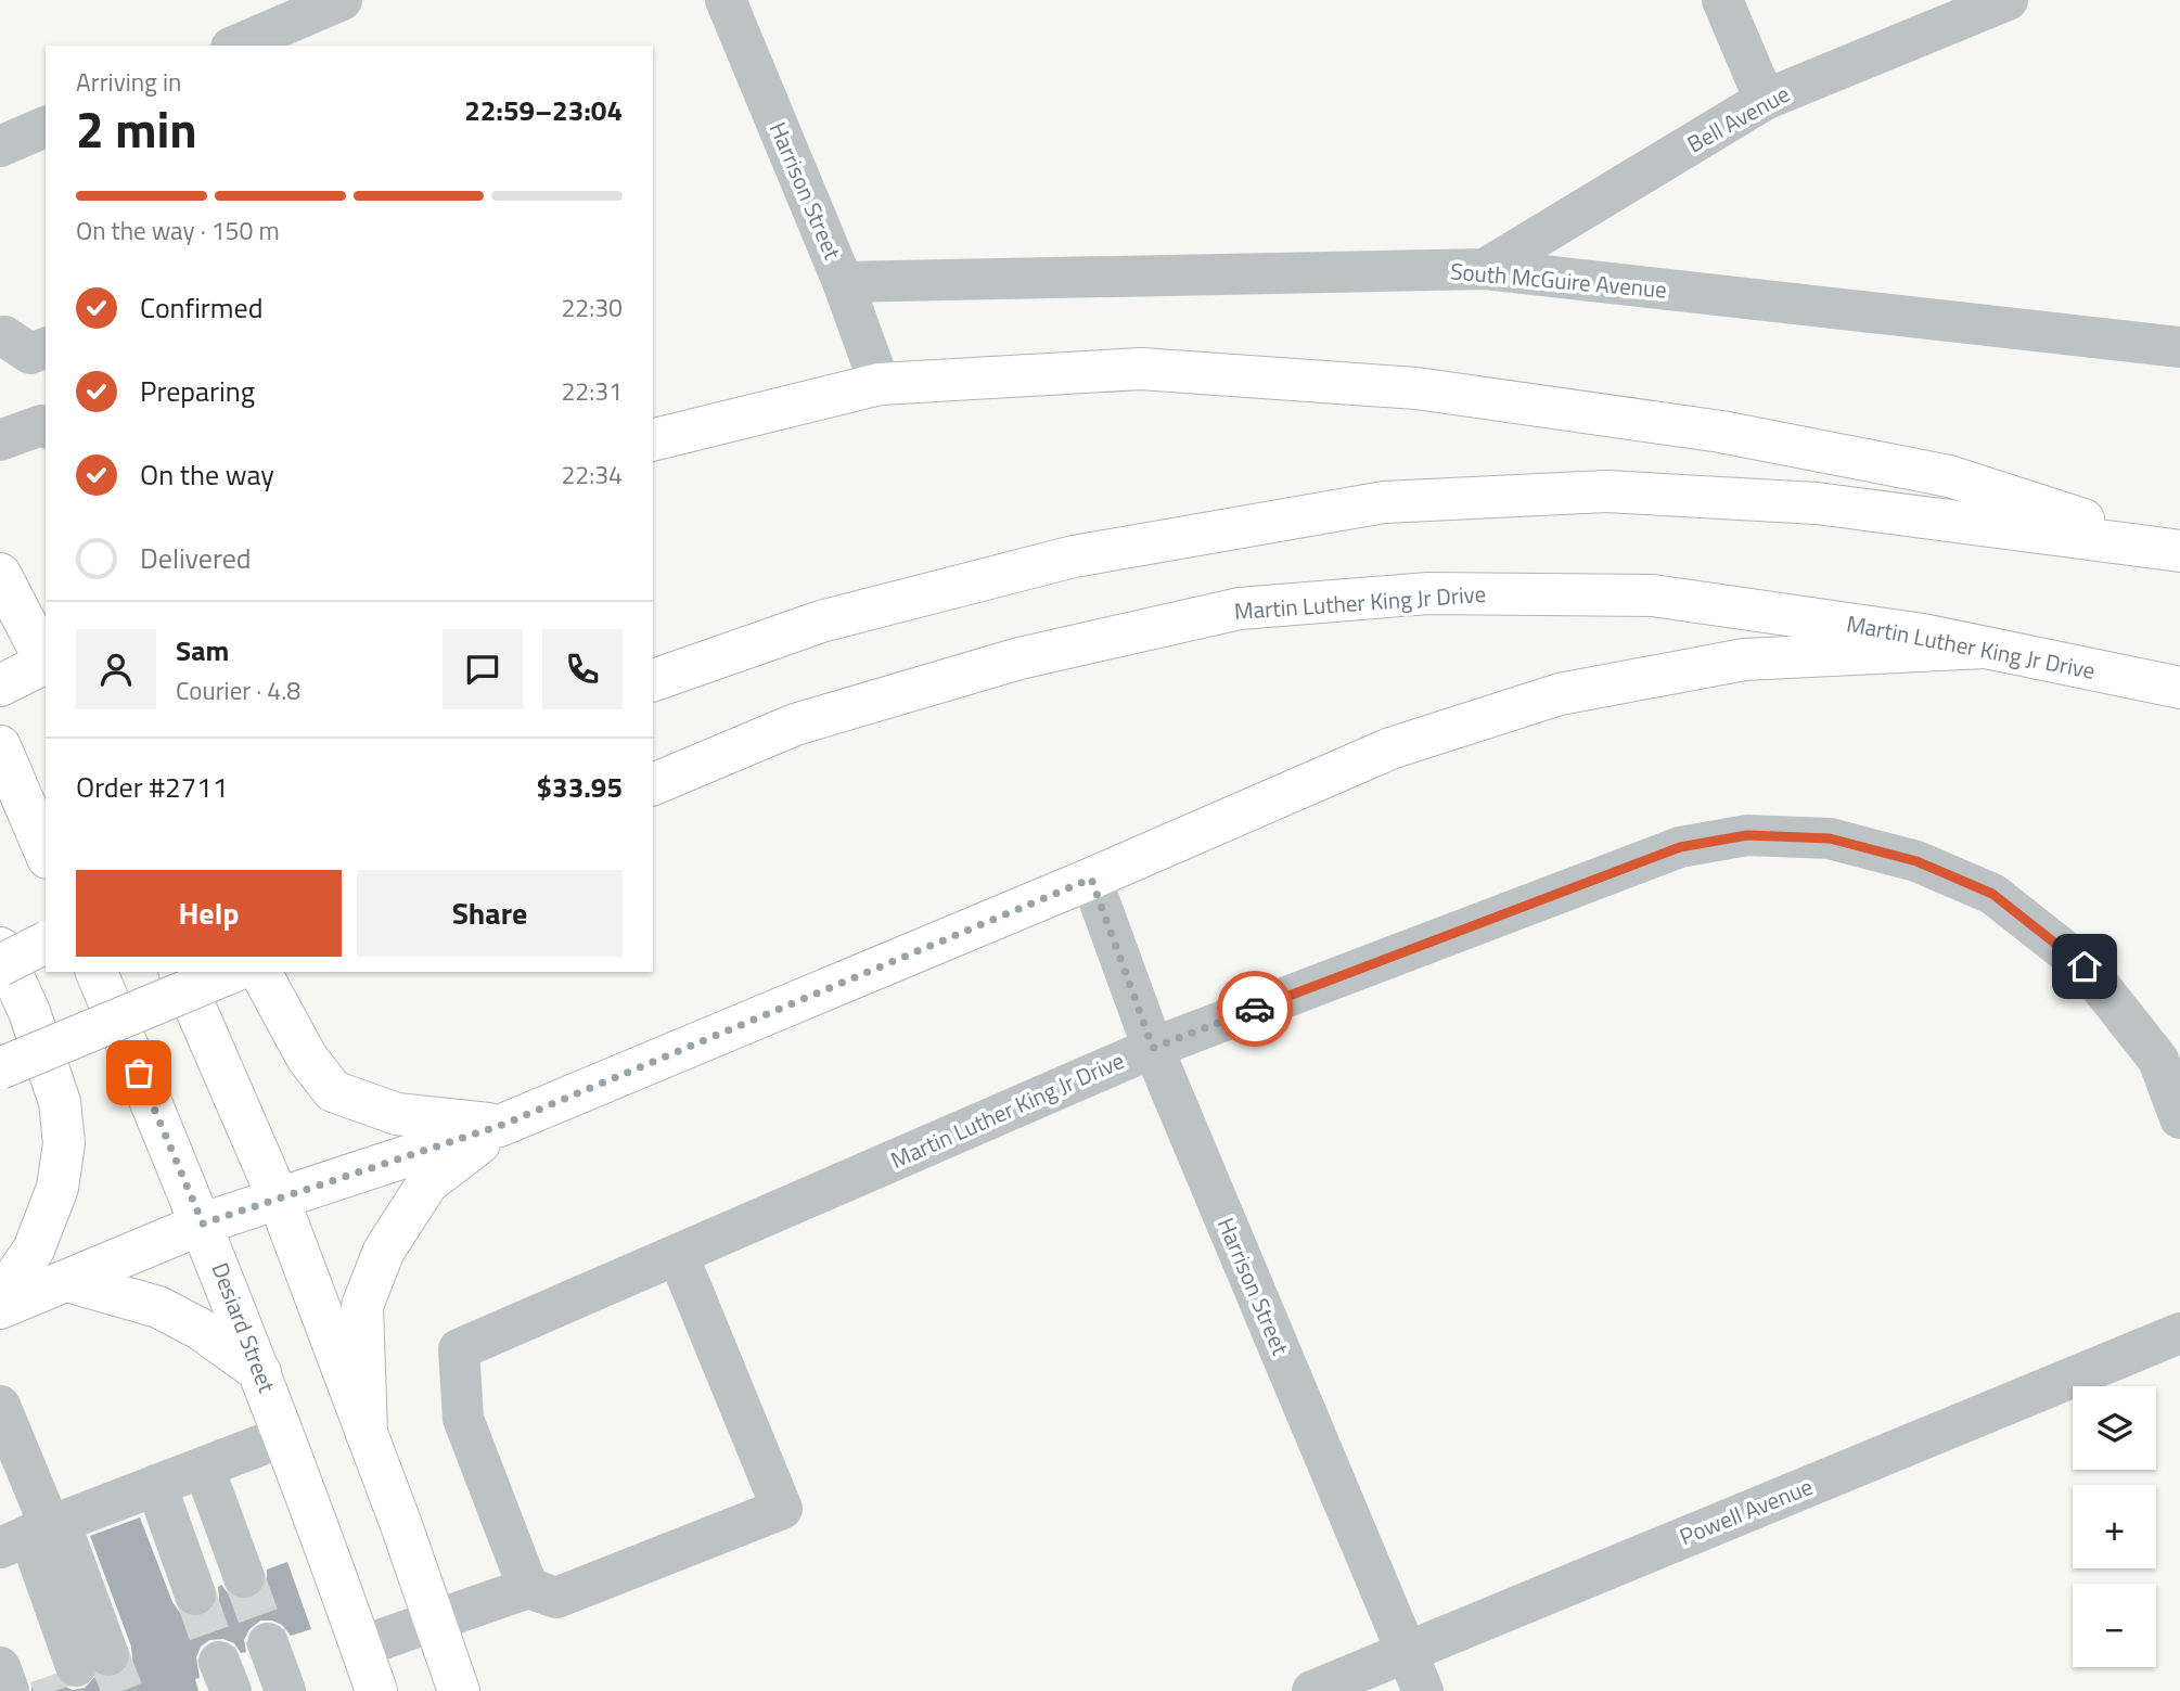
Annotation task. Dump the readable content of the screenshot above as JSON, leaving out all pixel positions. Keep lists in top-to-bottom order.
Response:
{
  "streets": {
    "main road": ["Martin Luther King Jr Drive", "Desiard Street"],
    "street": [
      "Bell Avenue",
      "Harrison Street",
      "South McGuire Avenue",
      "Powell Avenue"
    ]
  },
  "crossings": [
    ["Bell Avenue", "South McGuire Avenue"],
    ["Harrison Street", "South McGuire Avenue"],
    ["Harrison Street", "Martin Luther King Jr Drive"],
    ["Harrison Street", "Powell Avenue"]
  ],
  "page": {
    "heading": ["2 min", "Arriving in", "22:59–23:04"],
    "panel": [
      "Sam",
      "Courier · 4.8",
      "Order #2711",
      "$33.95"
    ],
    "bar": "On the way · 150 m",
    "list": [
      ["Confirmed", "22:30"],
      ["Preparing", "22:31"],
      ["On the way", "22:34"],
      "Delivered"
    ],
    "buttons": ["Help", "Share"],
    "map_buttons": ["+", "−"]
  }
}
